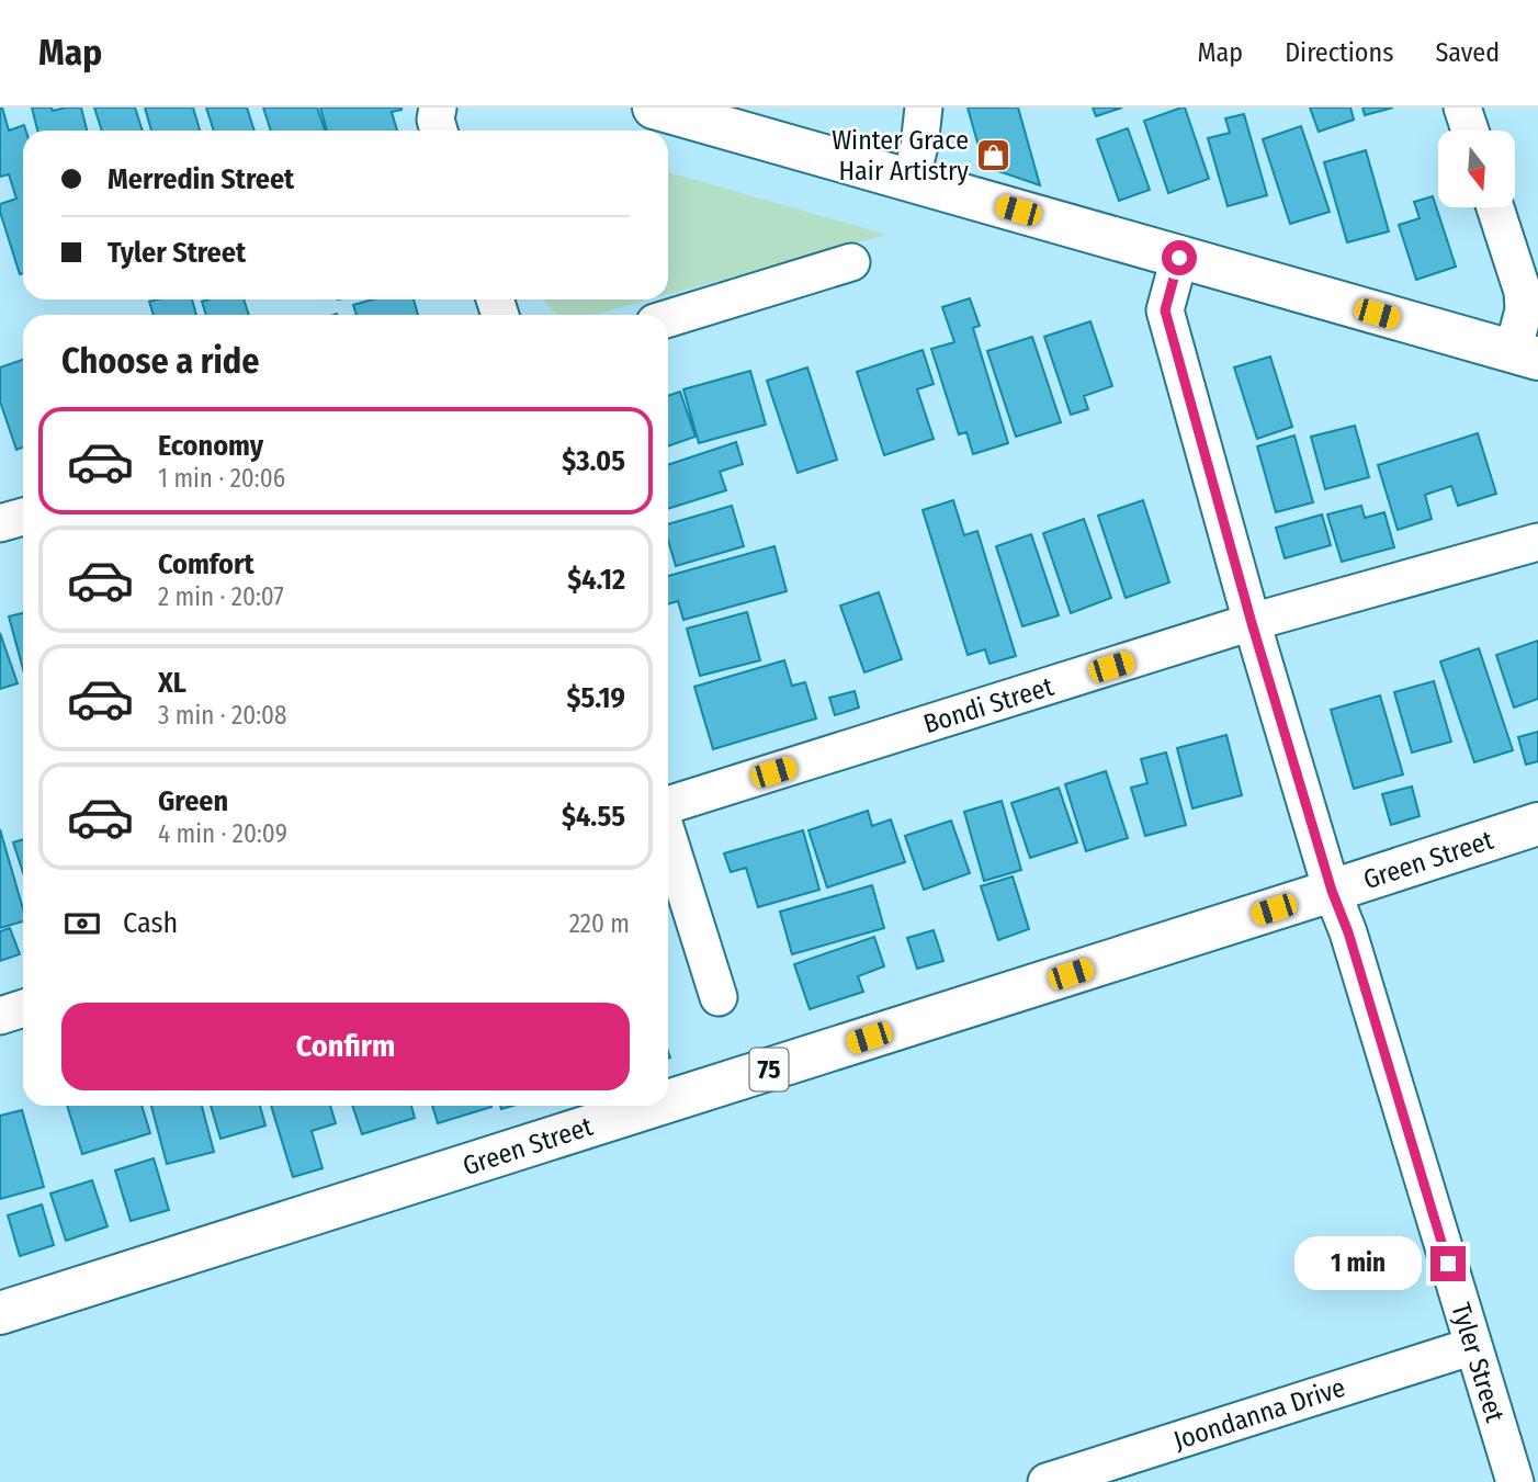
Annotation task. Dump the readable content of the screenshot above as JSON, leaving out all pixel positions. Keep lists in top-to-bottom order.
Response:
{
  "streets": {
    "main road": ["Green Street", "75"],
    "street": ["Bondi Street", "Tyler Street", "Joondanna Drive"]
  },
  "crossings": [
    ["Bondi Street", "Tyler Street"],
    ["Green Street", "Tyler Street"],
    ["Tyler Street", "Joondanna Drive"]
  ],
  "places": {
    "shop": ["Winter Grace Hair Artistry"]
  },
  "north": "bottom",
  "page": {
    "header": "Map",
    "nav": ["Map", "Directions", "Saved"],
    "banner": ["Merredin Street", "Tyler Street"],
    "heading": "Choose a ride",
    "list": [
      {
        "name": "Economy",
        "note": "1 min · 20:06",
        "value": "$3.05"
      },
      {
        "name": "Comfort",
        "note": "2 min · 20:07",
        "value": "$4.12"
      },
      {
        "name": "XL",
        "note": "3 min · 20:08",
        "value": "$5.19"
      },
      {
        "name": "Green",
        "note": "4 min · 20:09",
        "value": "$4.55"
      }
    ],
    "pay": ["Cash", "220 m"],
    "buttons": "Confirm",
    "bubble": "1 min"
  }
}
